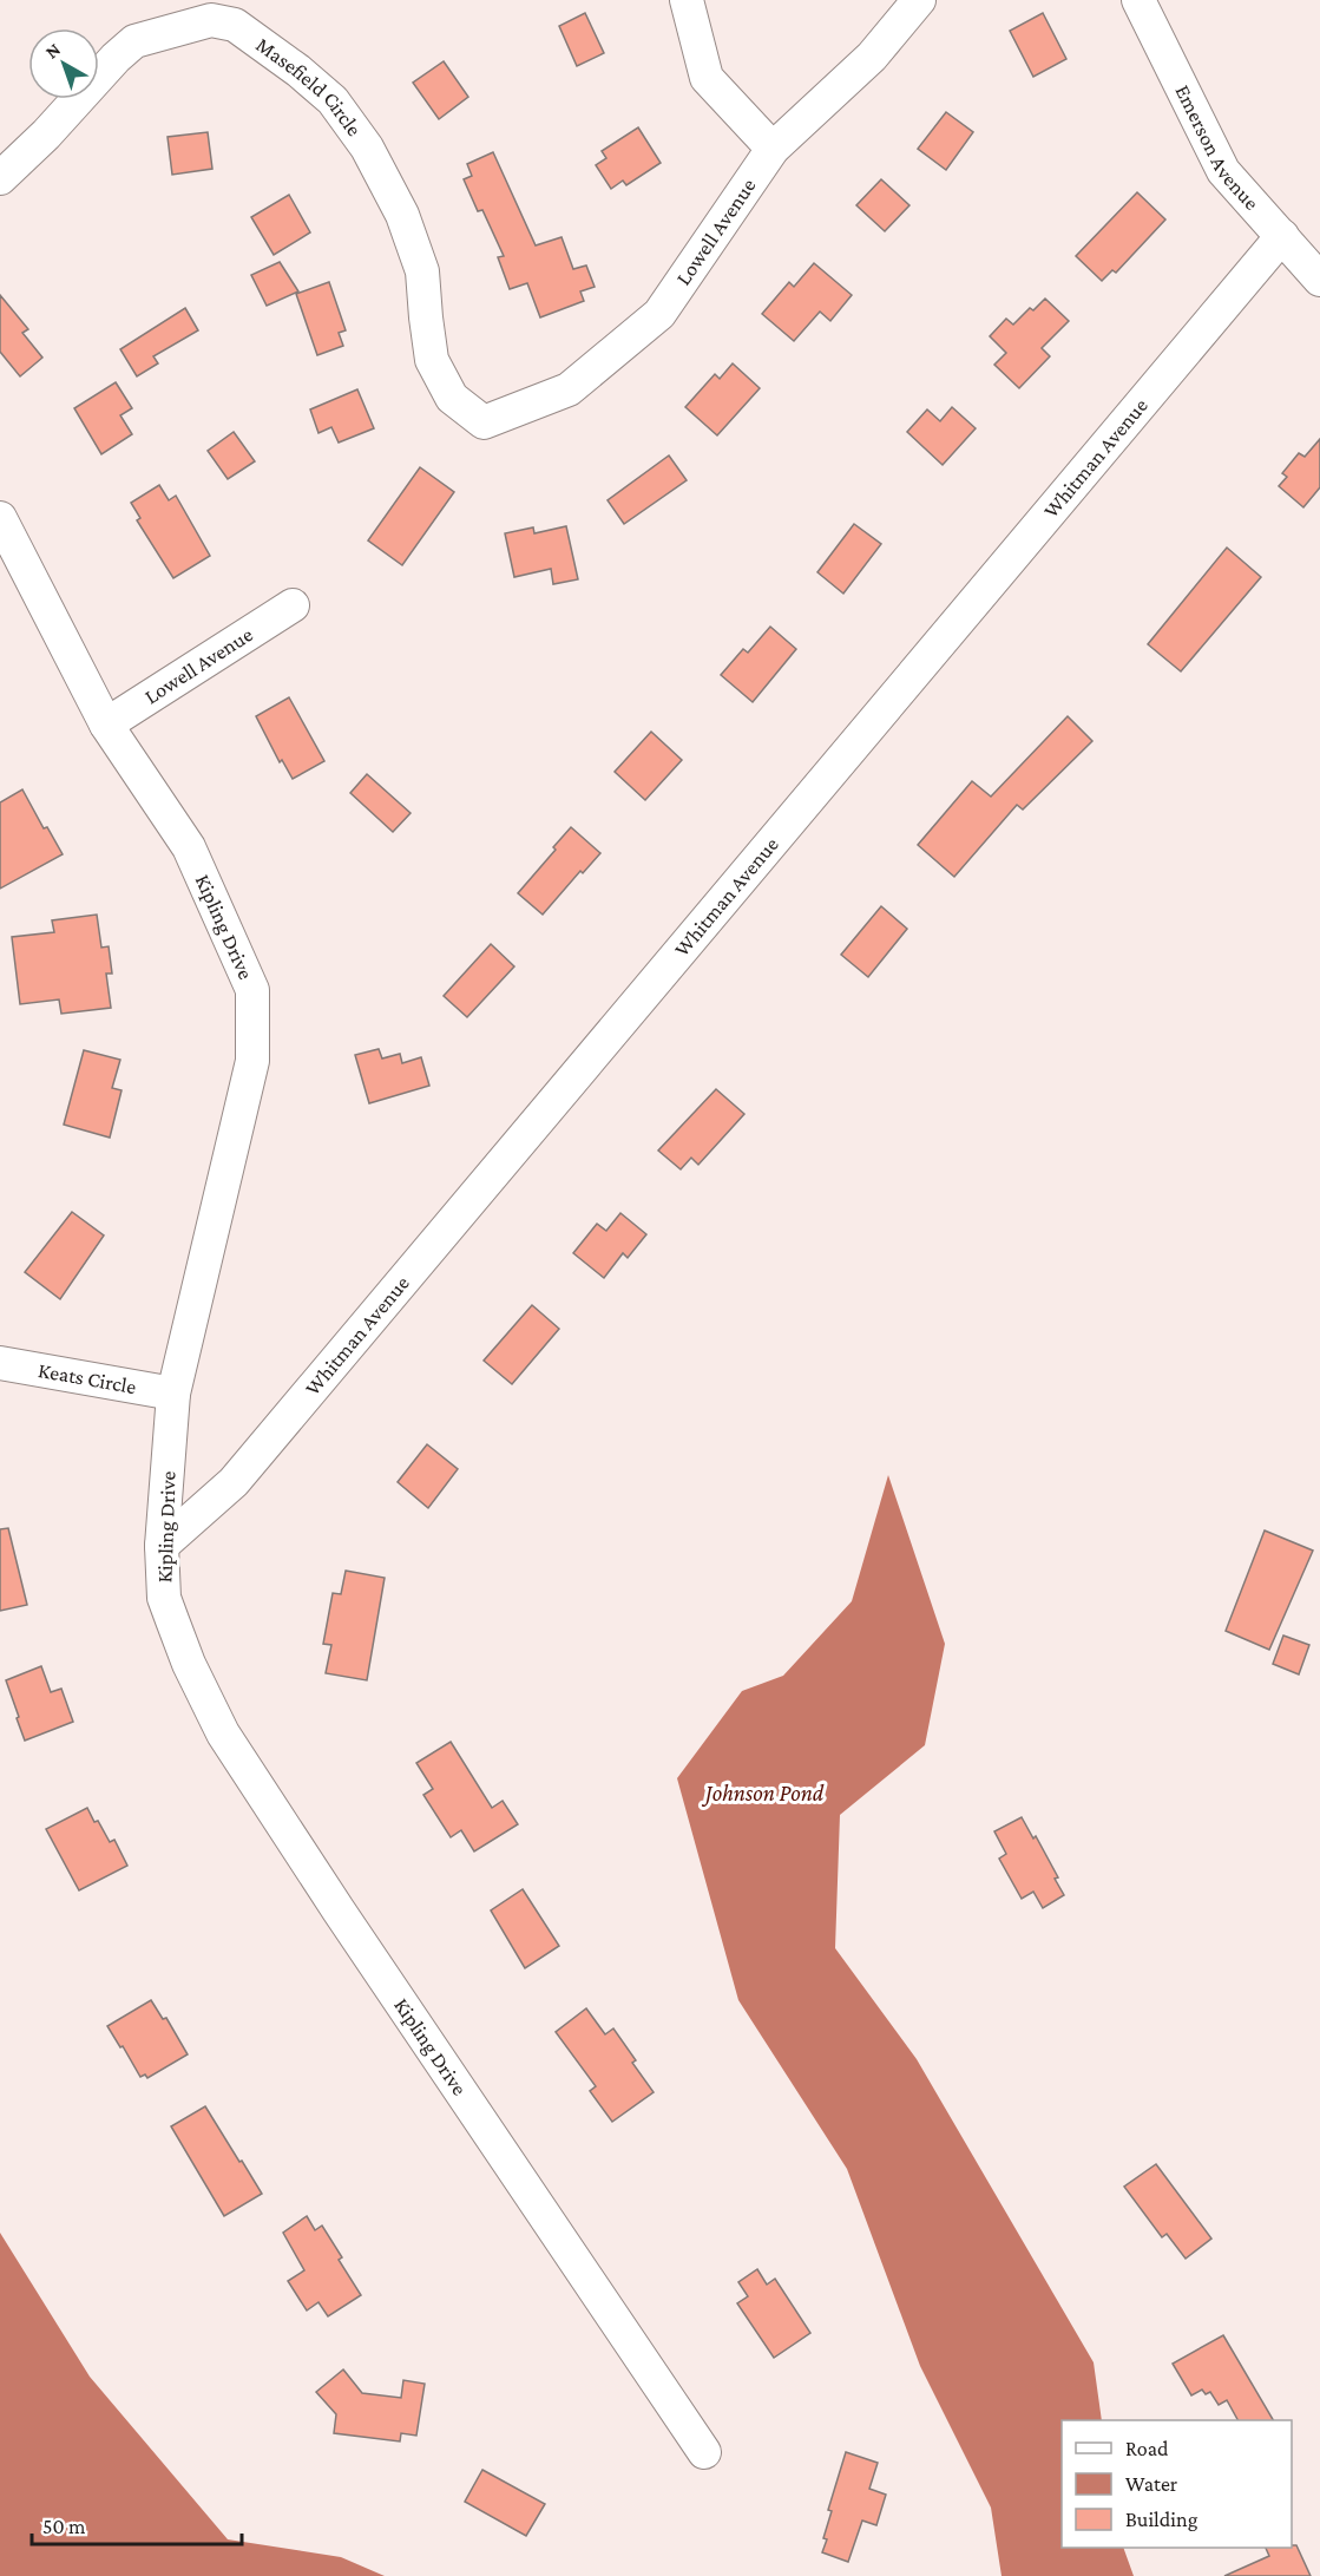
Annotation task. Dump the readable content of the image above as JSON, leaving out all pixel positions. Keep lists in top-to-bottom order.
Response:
{
  "streets": {
    "street": [
      "Masefield Circle",
      "Emerson Avenue",
      "Lowell Avenue",
      "Whitman Avenue",
      "Kipling Drive",
      "Keats Circle"
    ]
  },
  "crossings": [
    ["Masefield Circle", "Lowell Avenue"],
    ["Emerson Avenue", "Whitman Avenue"],
    ["Lowell Avenue", "Kipling Drive"],
    ["Whitman Avenue", "Kipling Drive"],
    ["Kipling Drive", "Keats Circle"]
  ],
  "water": ["Johnson Pond"],
  "legend": ["Road", "Water", "Building"],
  "scale_bar": "50 m",
  "north": "top left"
}
